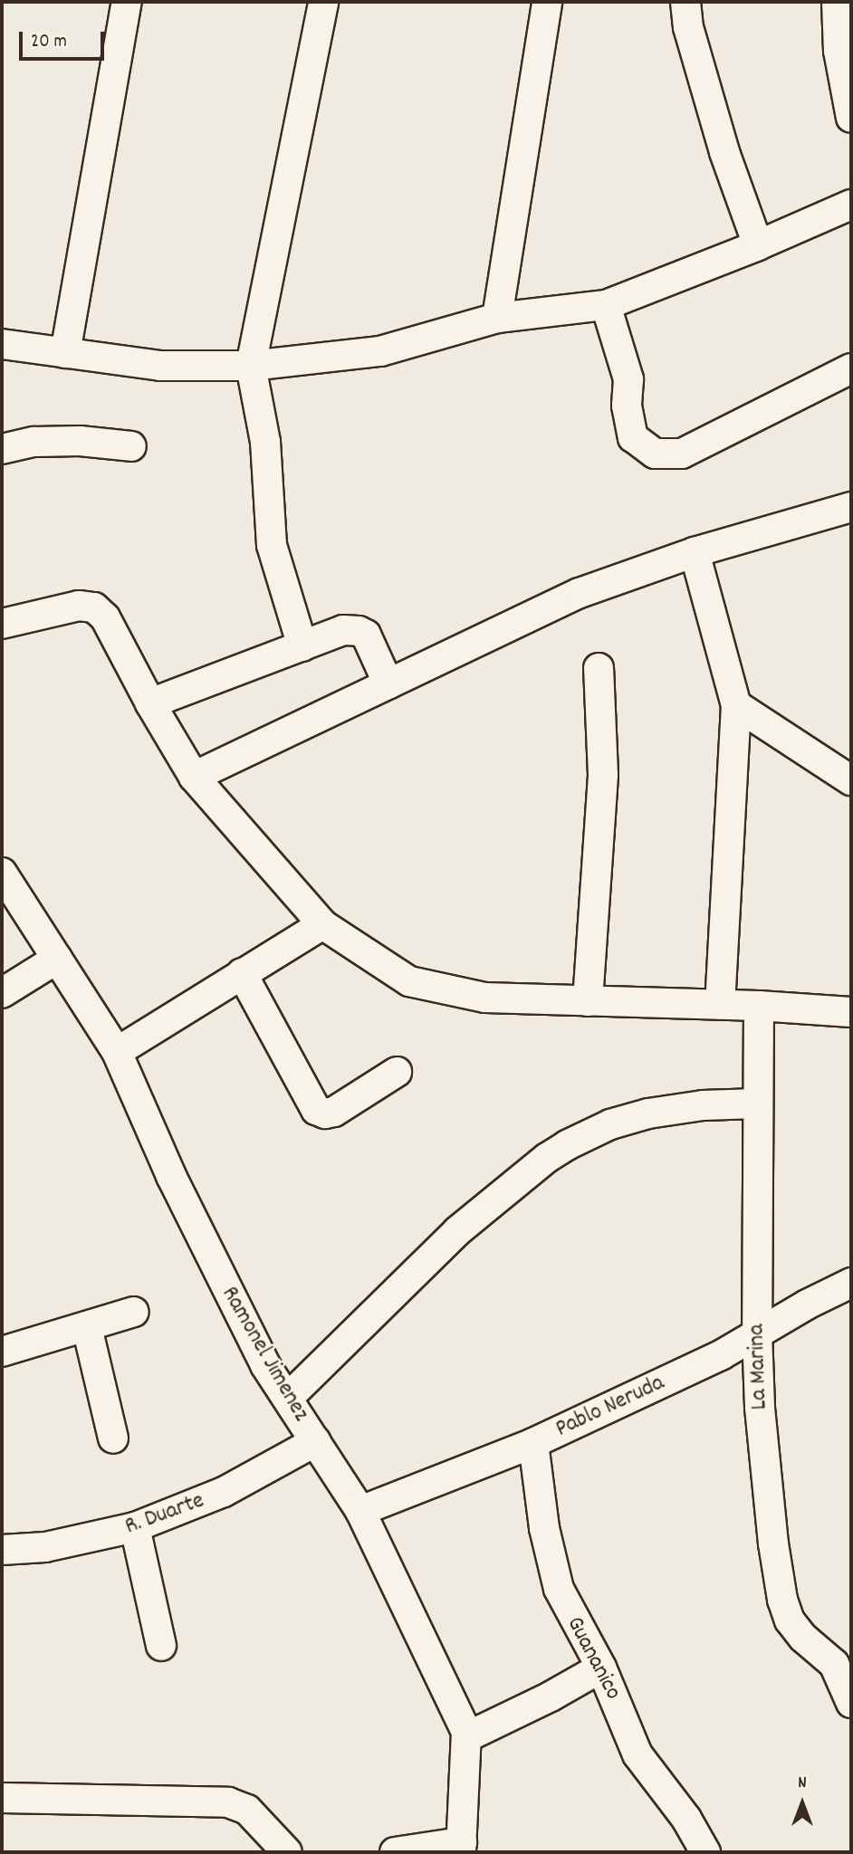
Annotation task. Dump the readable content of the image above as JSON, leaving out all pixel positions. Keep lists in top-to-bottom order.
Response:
{
  "streets": {
    "street": [
      "Ramonel Jimenez",
      "La Marina",
      "Pablo Neruda",
      "R. Duarte",
      "Guananico"
    ]
  },
  "crossings": [
    ["Ramonel Jimenez", "Pablo Neruda"],
    ["Ramonel Jimenez", "R. Duarte"],
    ["La Marina", "Pablo Neruda"],
    ["Pablo Neruda", "Guananico"]
  ],
  "scale_bar": "20 m",
  "north": "top"
}
